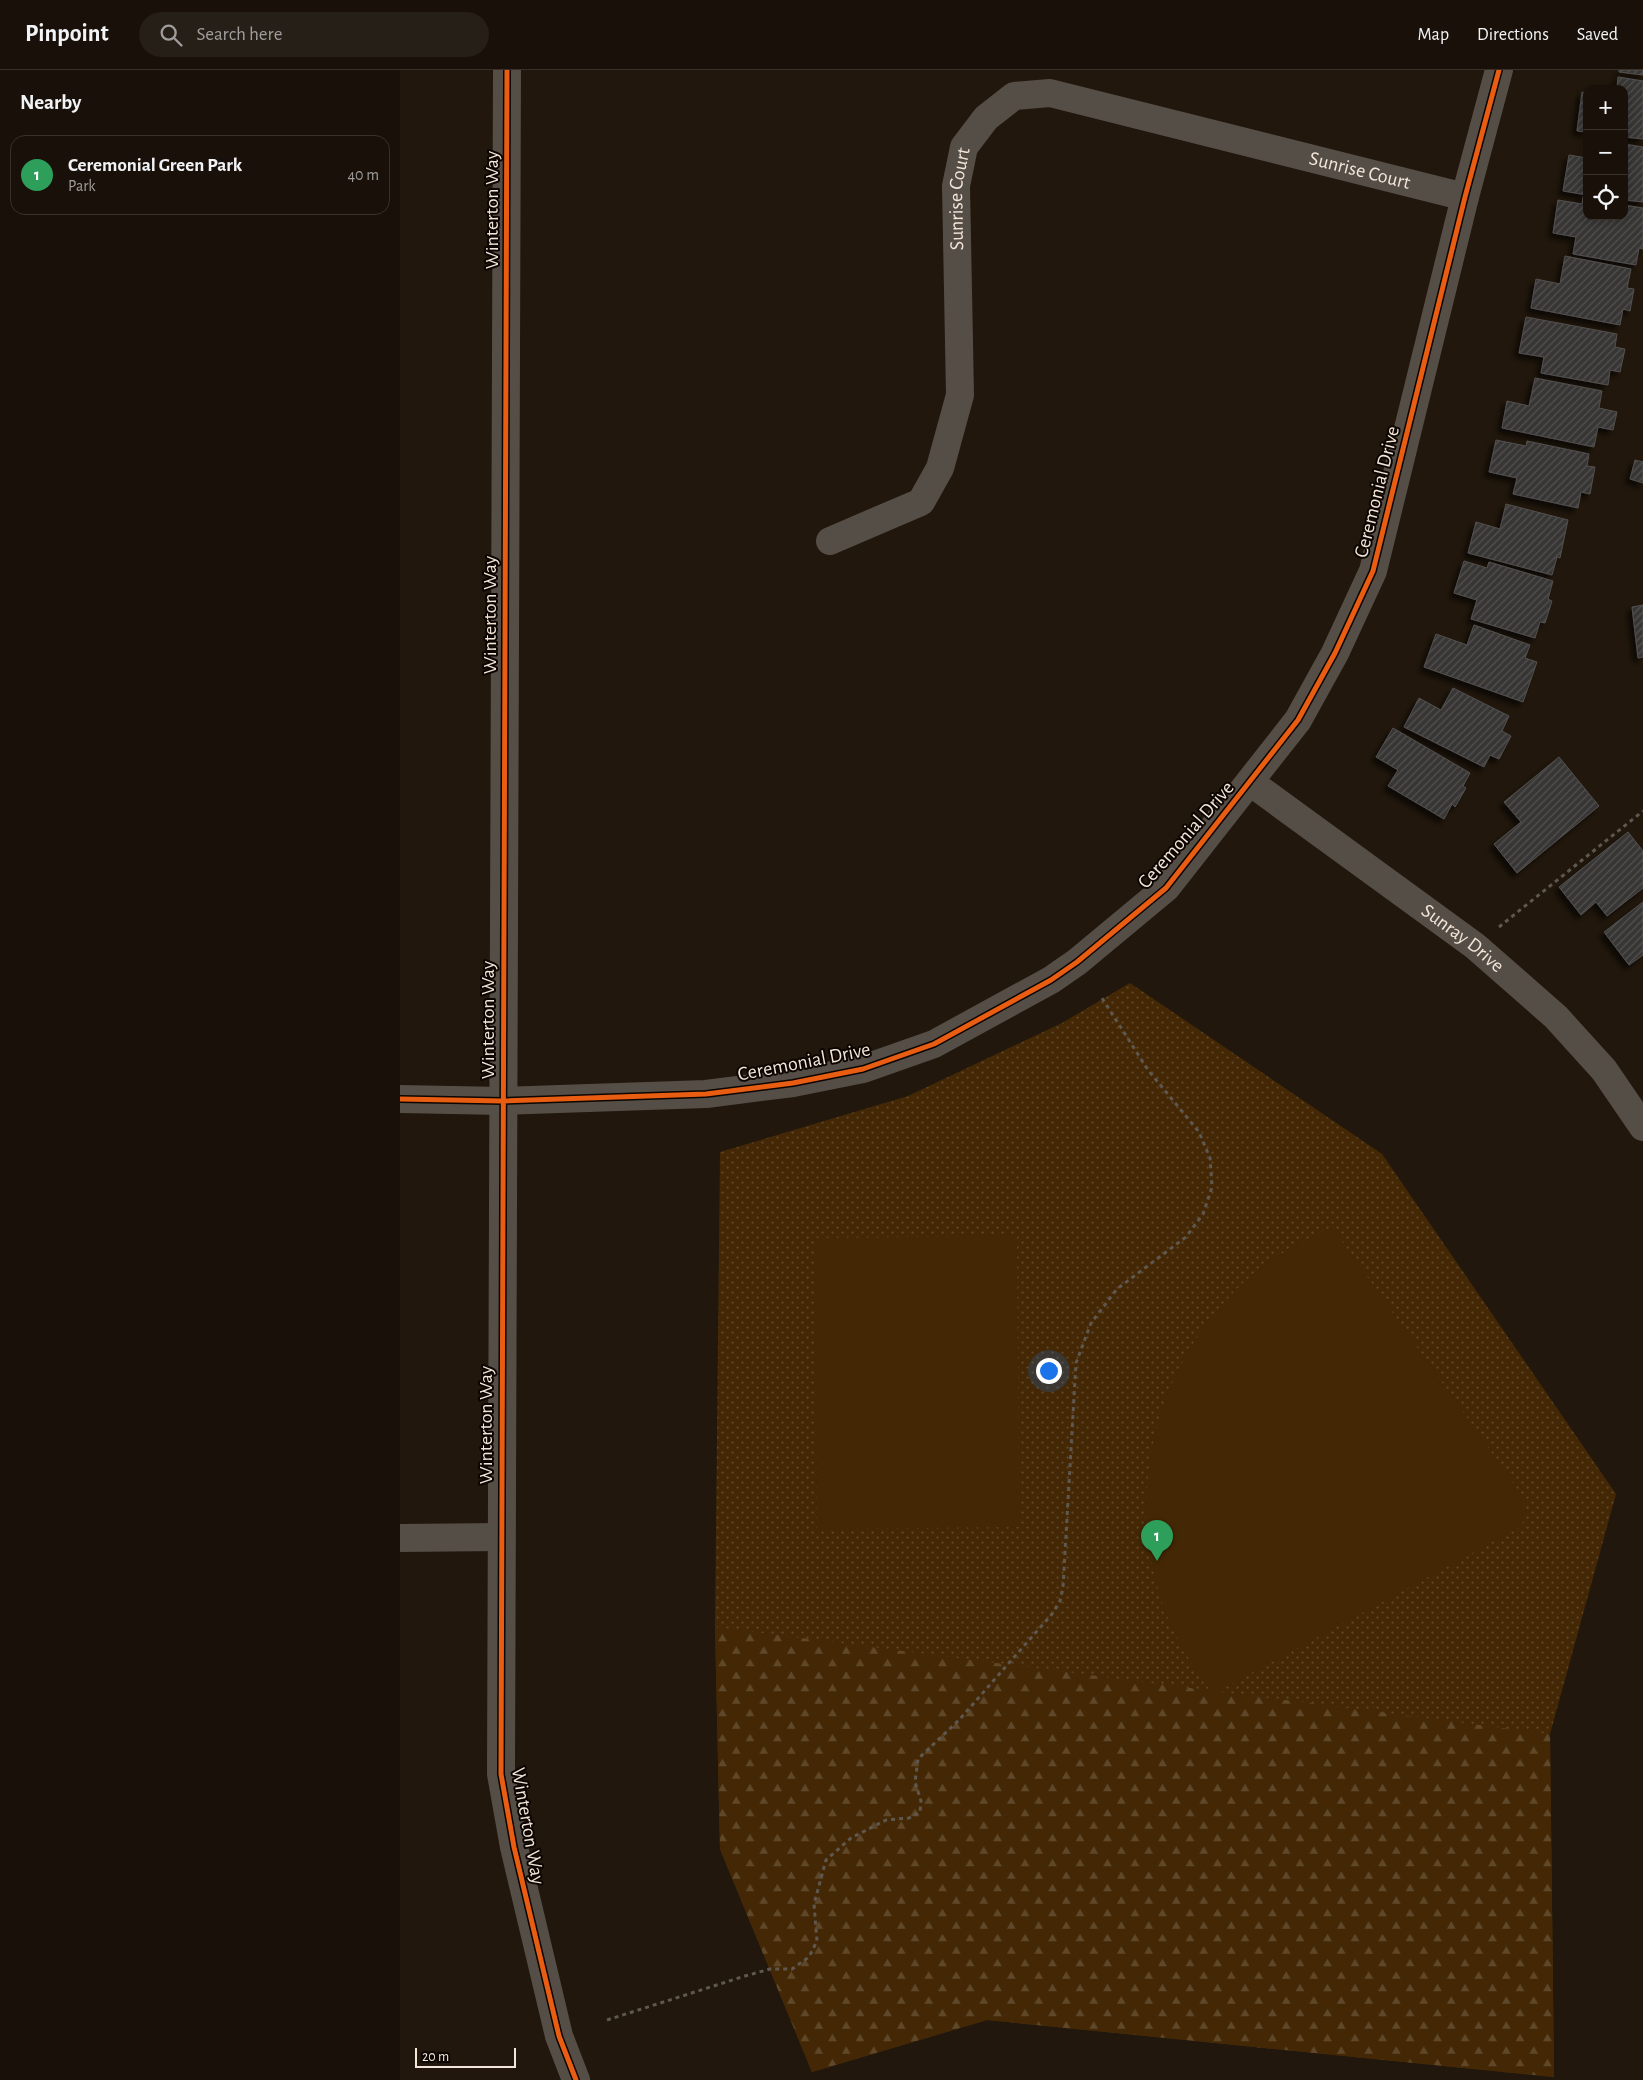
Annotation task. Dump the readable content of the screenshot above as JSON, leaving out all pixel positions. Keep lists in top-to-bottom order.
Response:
{
  "streets": {
    "street": [
      "Sunrise Court",
      "Winterton Way",
      "Ceremonial Drive",
      "Sunray Drive"
    ]
  },
  "crossings": [
    ["Sunrise Court", "Ceremonial Drive"],
    ["Winterton Way", "Ceremonial Drive"],
    ["Ceremonial Drive", "Sunray Drive"]
  ],
  "scale_bar": "20 m",
  "page": {
    "header": "Pinpoint",
    "search": "Search here",
    "nav": ["Map", "Directions", "Saved"],
    "heading": "Nearby",
    "map_buttons": ["+", "−"],
    "list": [
      {
        "mark": "1",
        "name": "Ceremonial Green Park",
        "note": "Park",
        "value": "40 m"
      }
    ],
    "pins": "1",
    "scale": "20 m"
  }
}
